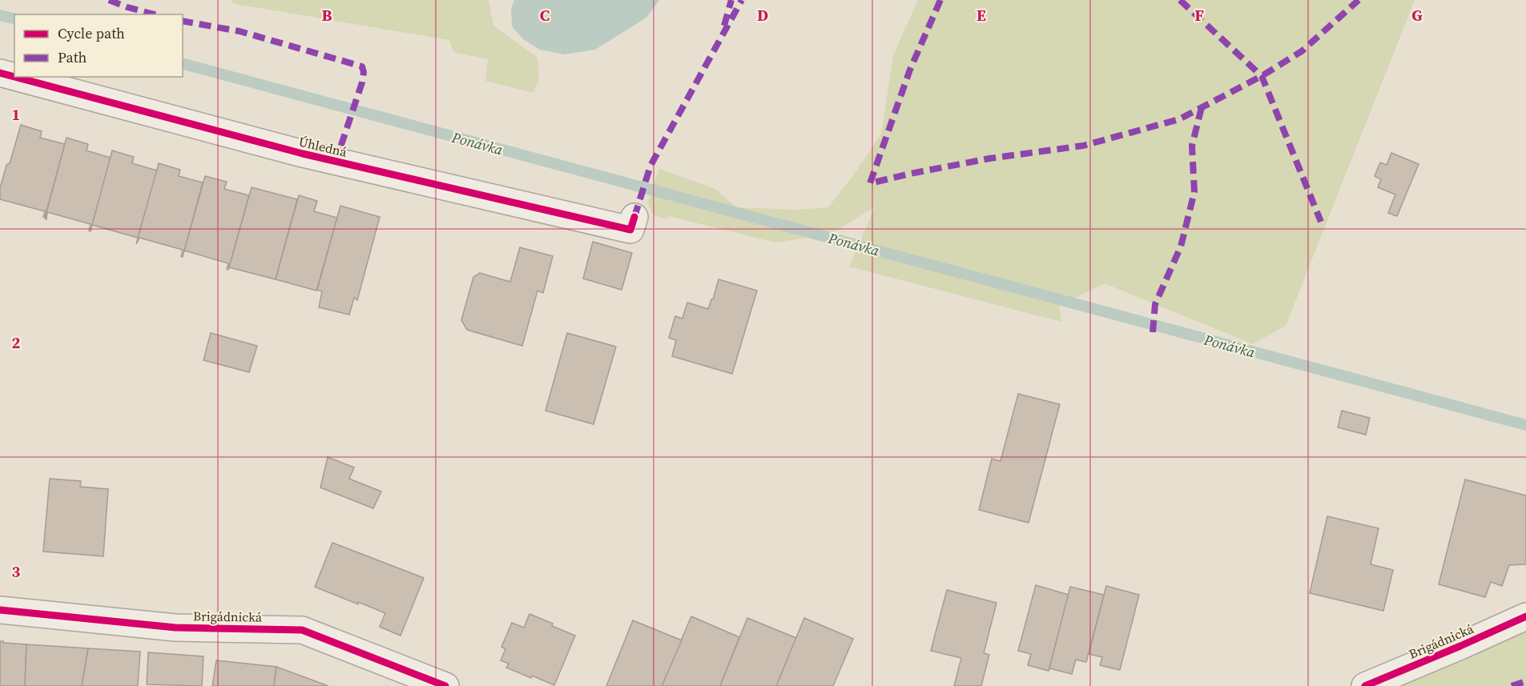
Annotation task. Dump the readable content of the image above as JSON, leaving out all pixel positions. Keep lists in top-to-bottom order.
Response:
{
  "streets": {
    "street": ["Úhledná", "Brigádnická"]
  },
  "water": ["Ponávka"],
  "legend": ["Cycle path", "Path"],
  "grid": {
    "columns": [
      "B",
      "C",
      "D",
      "E",
      "F",
      "G"
    ],
    "rows": ["1", "2", "3"]
  }
}
